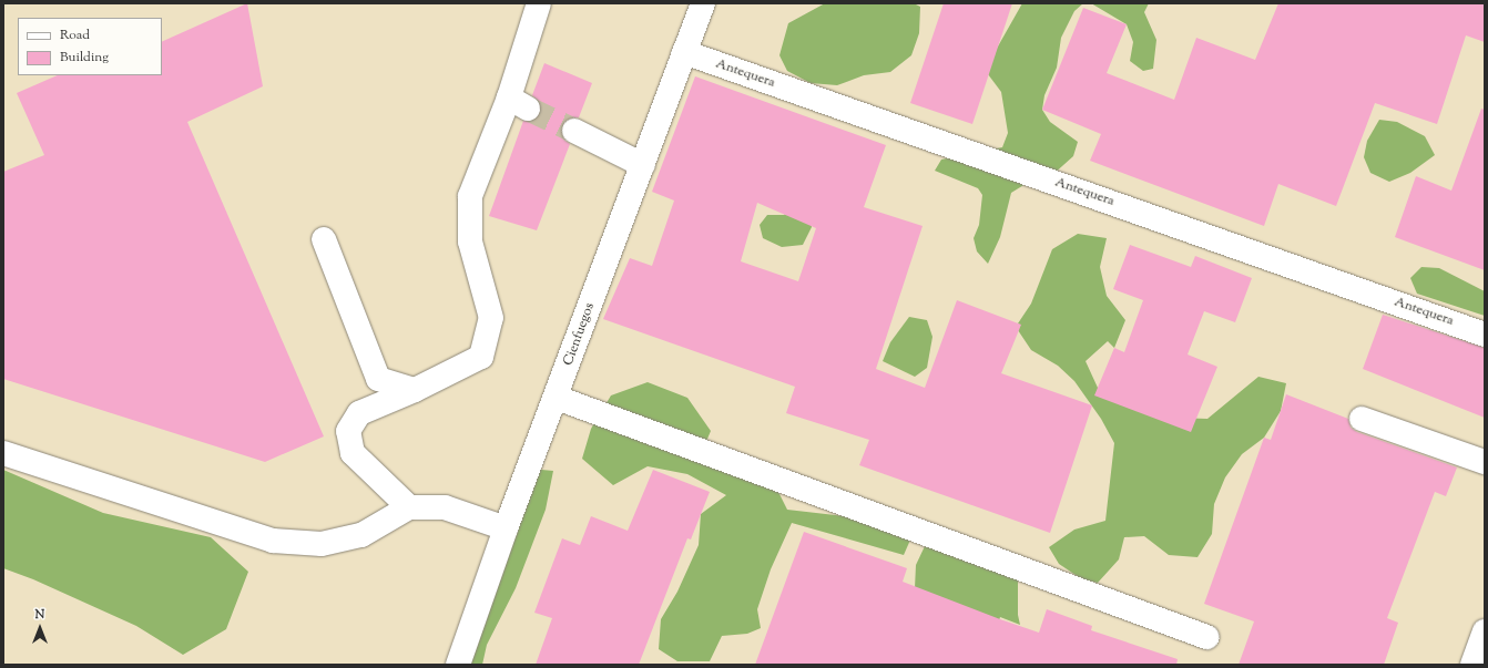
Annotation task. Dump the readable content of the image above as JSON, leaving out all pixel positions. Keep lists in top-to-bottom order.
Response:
{
  "streets": {
    "main road": ["Antequera", "Cienfuegos"]
  },
  "crossings": [
    ["Antequera", "Cienfuegos"]
  ],
  "legend": ["Road", "Building"],
  "north": "top"
}
